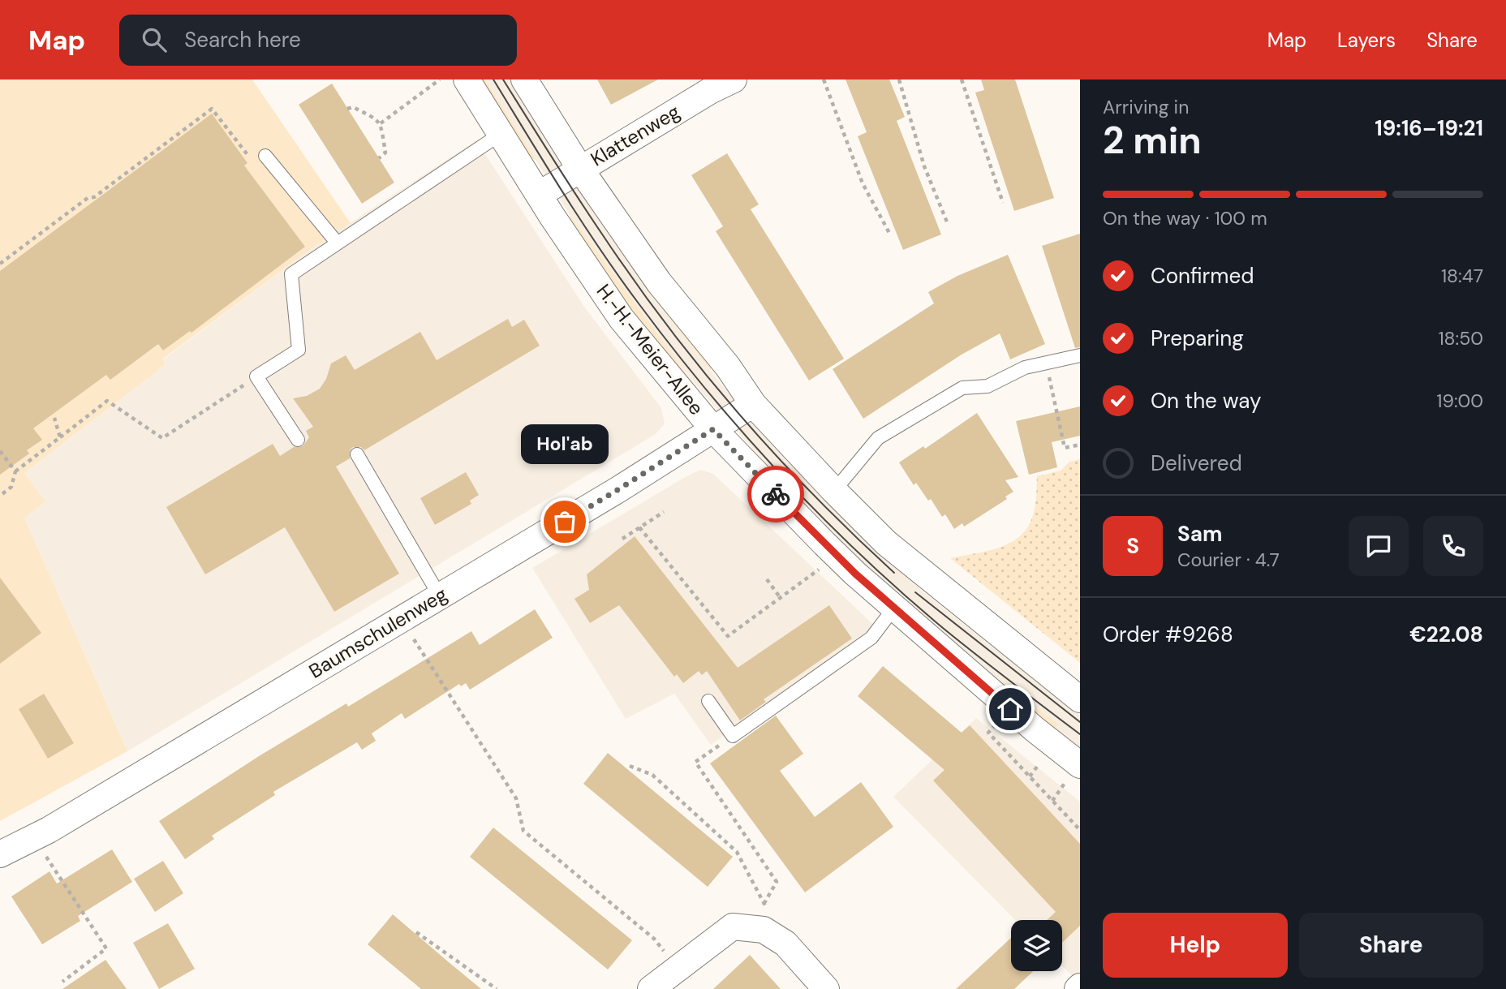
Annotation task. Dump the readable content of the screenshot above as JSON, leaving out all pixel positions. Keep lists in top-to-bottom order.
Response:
{
  "streets": {
    "street": ["Klattenweg", "H.-H.-Meier-Allee", "Baumschulenweg"]
  },
  "crossings": [
    ["Klattenweg", "H.-H.-Meier-Allee"],
    ["H.-H.-Meier-Allee", "Baumschulenweg"]
  ],
  "places": ["Hol'ab"],
  "page": {
    "header": "Map",
    "search": "Search here",
    "nav": ["Map", "Layers", "Share"],
    "heading": ["2 min", "Arriving in", "19:16–19:21"],
    "panel": [
      "Sam",
      "Courier · 4.7",
      "Order #9268",
      "€22.08"
    ],
    "bar": "On the way · 100 m",
    "list": [
      ["Confirmed", "18:47"],
      ["Preparing", "18:50"],
      ["On the way", "19:00"],
      "Delivered"
    ],
    "bubble": "Hol'ab",
    "round": "S",
    "buttons": ["Help", "Share"]
  }
}
